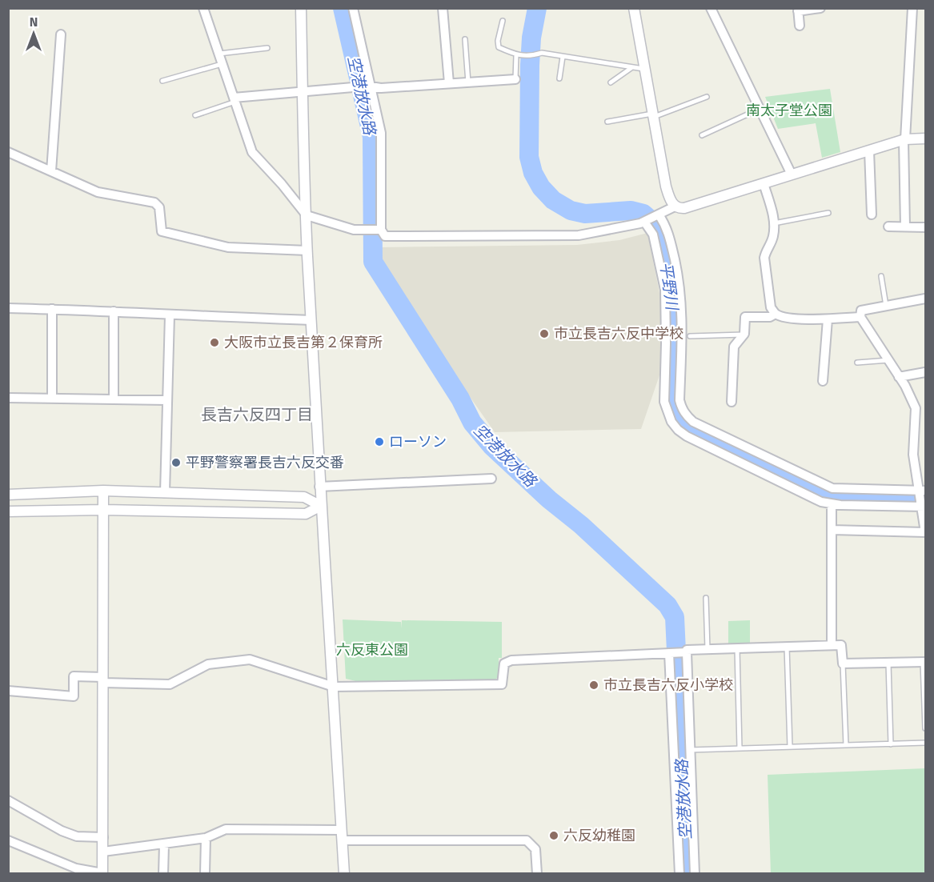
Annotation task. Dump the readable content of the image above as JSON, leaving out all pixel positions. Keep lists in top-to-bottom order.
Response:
{
  "districts": ["長吉六反四丁目"],
  "water": ["空港放水路", "平野川"],
  "parks": ["南太子堂公園", "六反東公園"],
  "places": [
    "市立長吉六反中学校",
    "大阪市立長吉第２保育所",
    "ローソン",
    "平野警察署長吉六反交番",
    "市立長吉六反小学校",
    "六反幼稚園"
  ],
  "north": "top"
}
